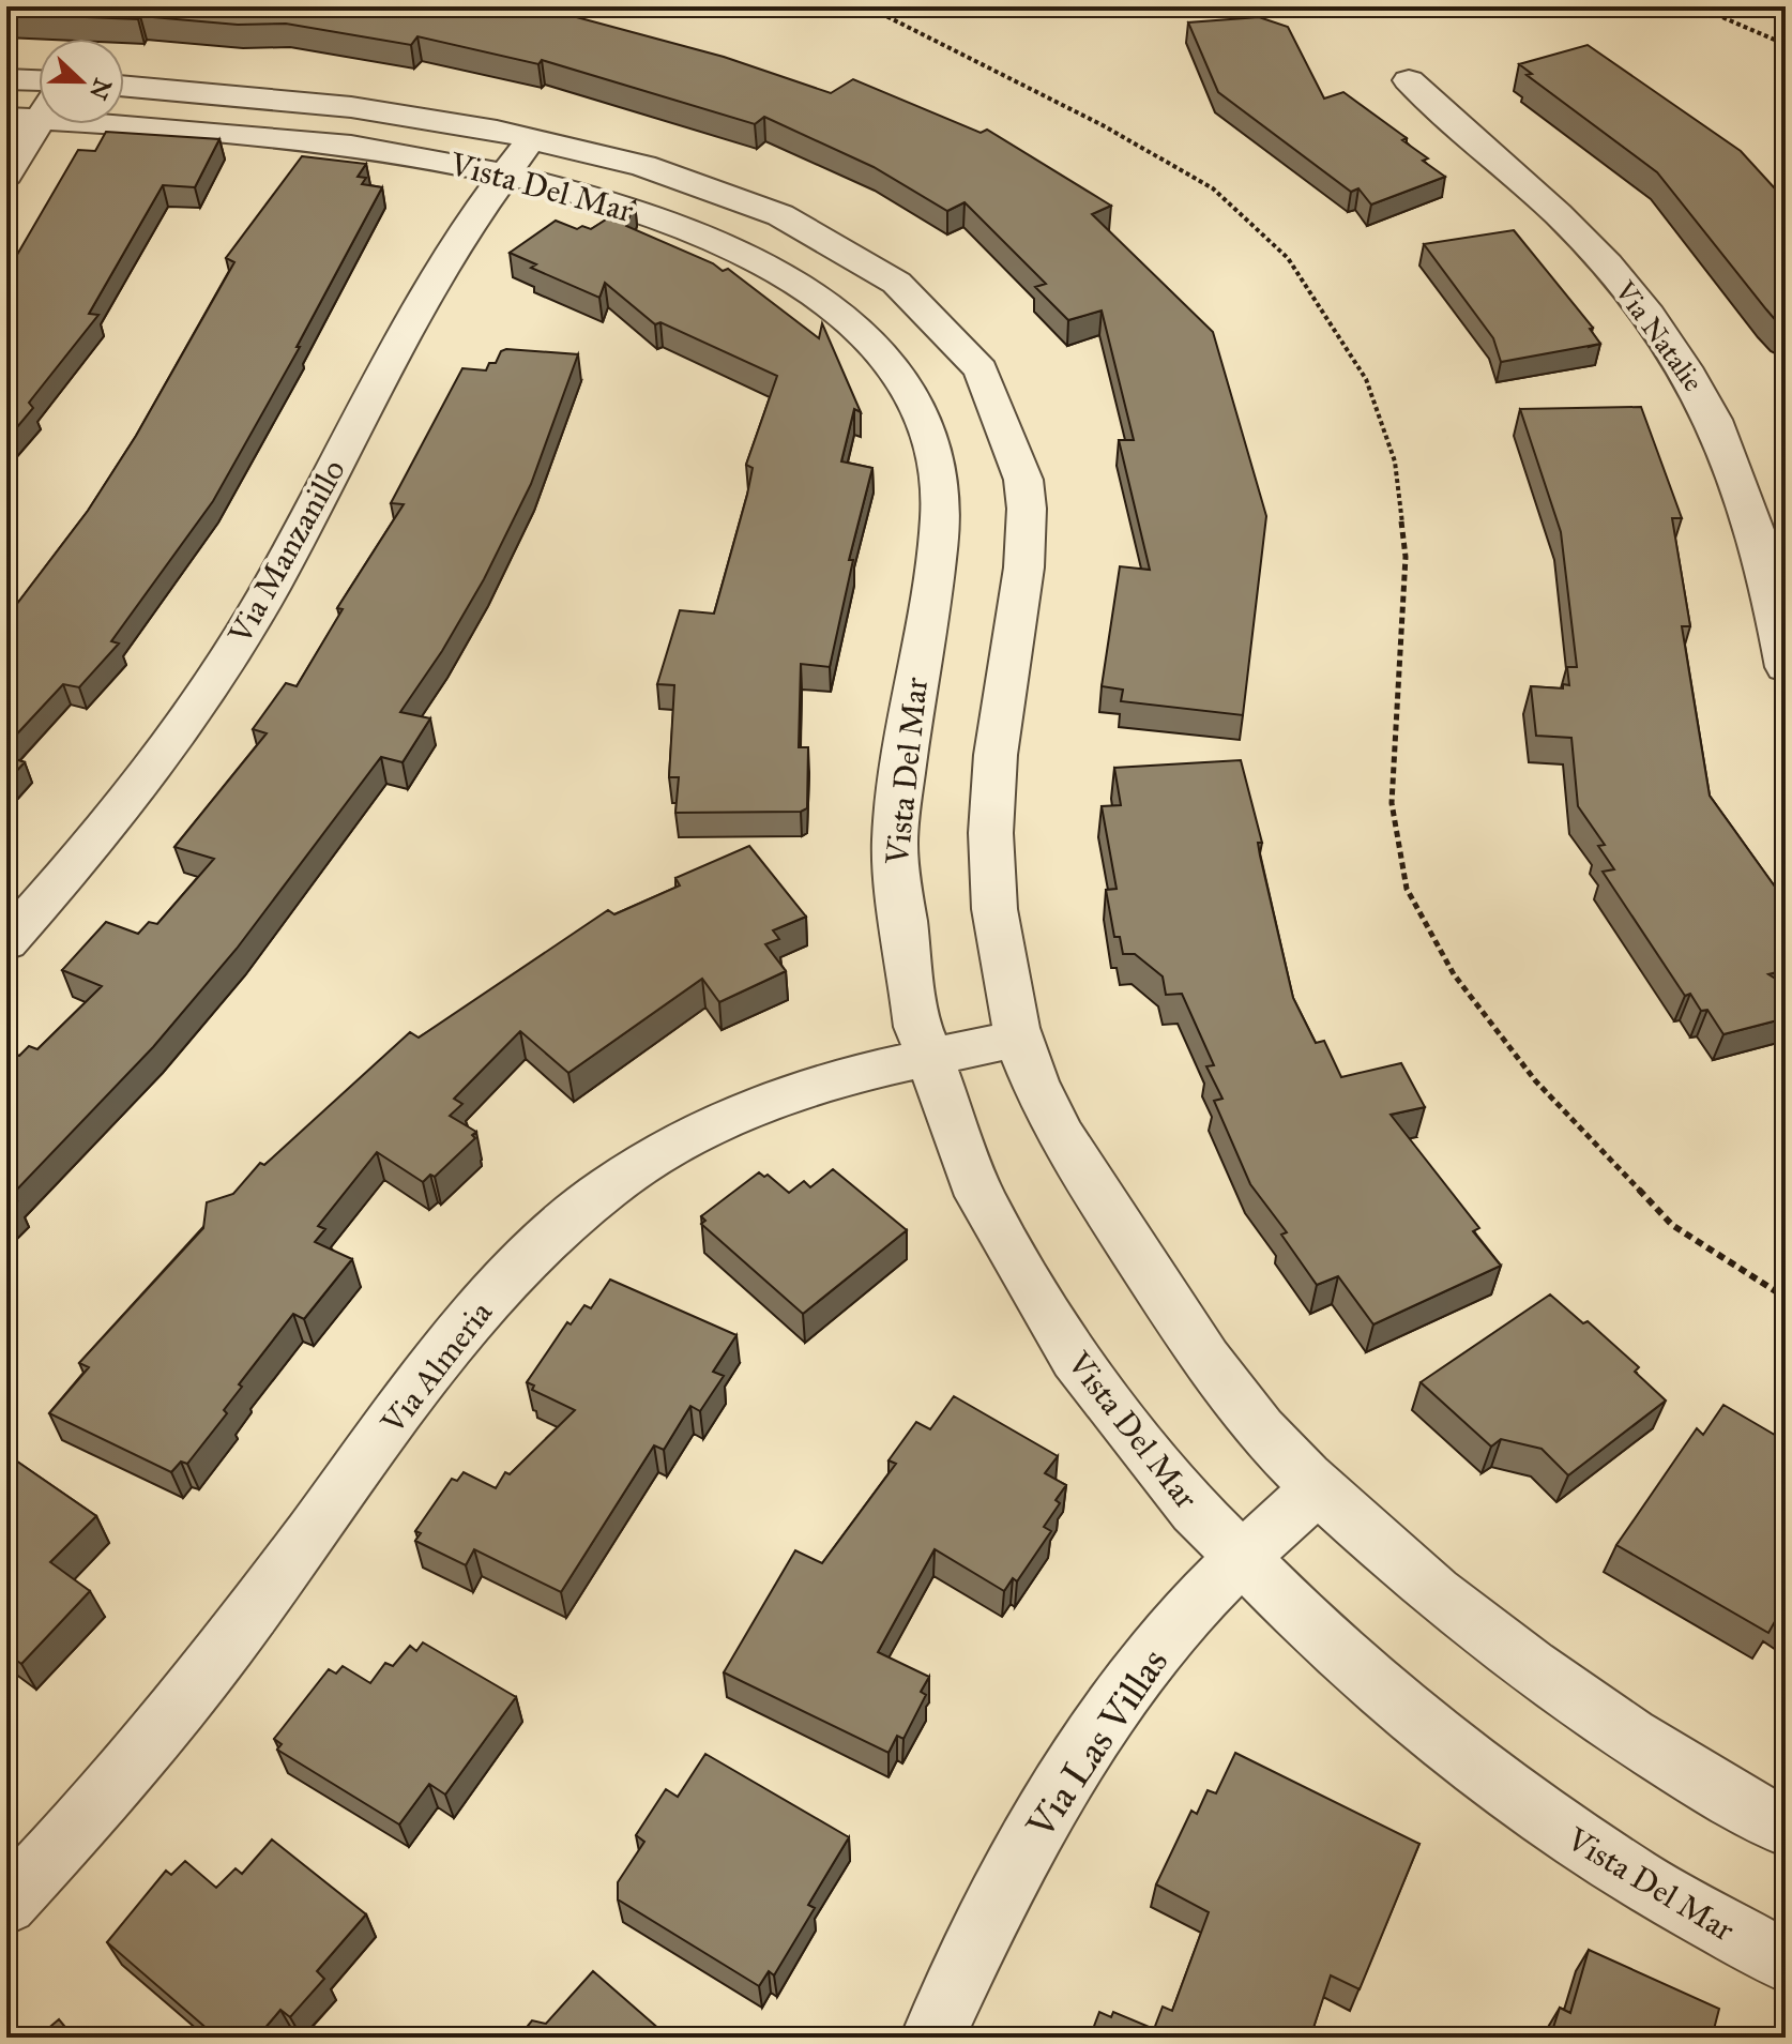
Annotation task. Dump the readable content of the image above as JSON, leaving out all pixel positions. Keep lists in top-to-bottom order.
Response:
{
  "streets": {
    "street": [
      "Vista Del Mar",
      "Via Natalie",
      "Via Manzanillo",
      "Via Almeria",
      "Via Las Villas"
    ]
  },
  "crossings": [
    ["Vista Del Mar", "Via Manzanillo"],
    ["Vista Del Mar", "Via Almeria"],
    ["Vista Del Mar", "Via Las Villas"]
  ],
  "north": "right"
}
